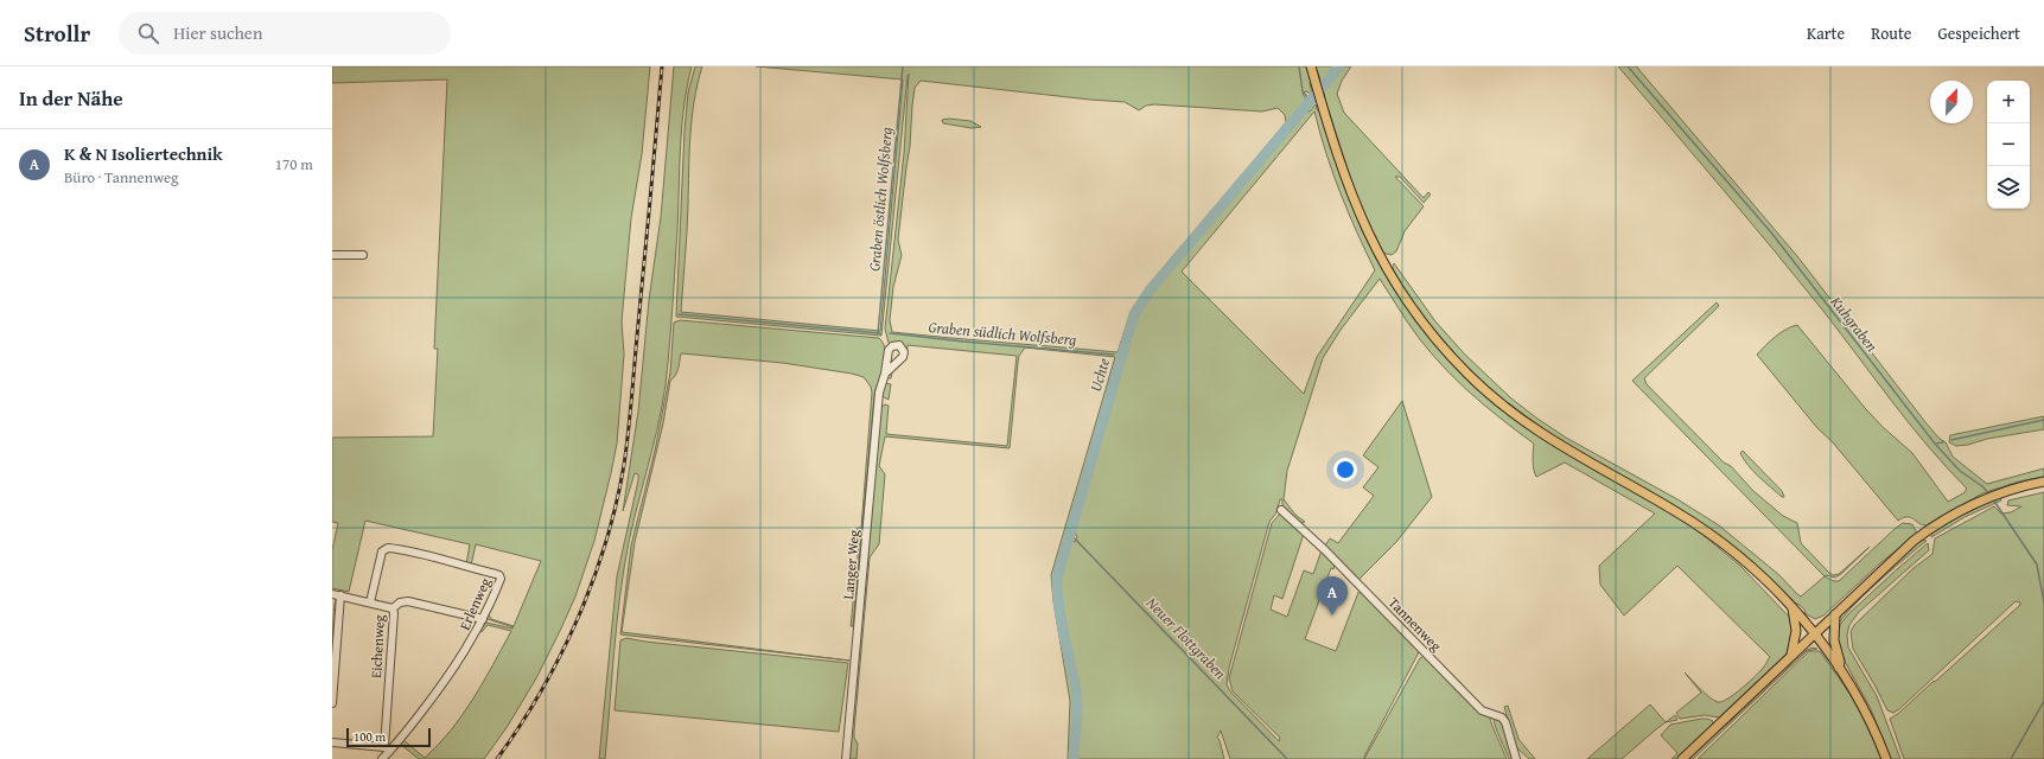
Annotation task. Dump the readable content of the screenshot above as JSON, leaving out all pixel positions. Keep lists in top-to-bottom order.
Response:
{
  "streets": {
    "street": [
      "Langer Weg",
      "Erlenweg",
      "Tannenweg",
      "Eichenweg"
    ]
  },
  "crossings": [
    ["Erlenweg", "Eichenweg"]
  ],
  "water": [
    "Graben östlich Wolfsberg",
    "Kuhgraben",
    "Graben südlich Wolfsberg",
    "Uchte",
    "Neuer Flottgraben"
  ],
  "scale_bar": "100 m",
  "north": "top right",
  "page": {
    "header": "Strollr",
    "search": "Hier suchen",
    "nav": ["Karte", "Route", "Gespeichert"],
    "heading": "In der Nähe",
    "map_buttons": ["+", "−"],
    "list": [
      {
        "mark": "A",
        "name": "K & N Isoliertechnik",
        "note": "Büro · Tannenweg",
        "value": "170 m"
      }
    ],
    "pins": "A",
    "scale": "100 m"
  }
}
